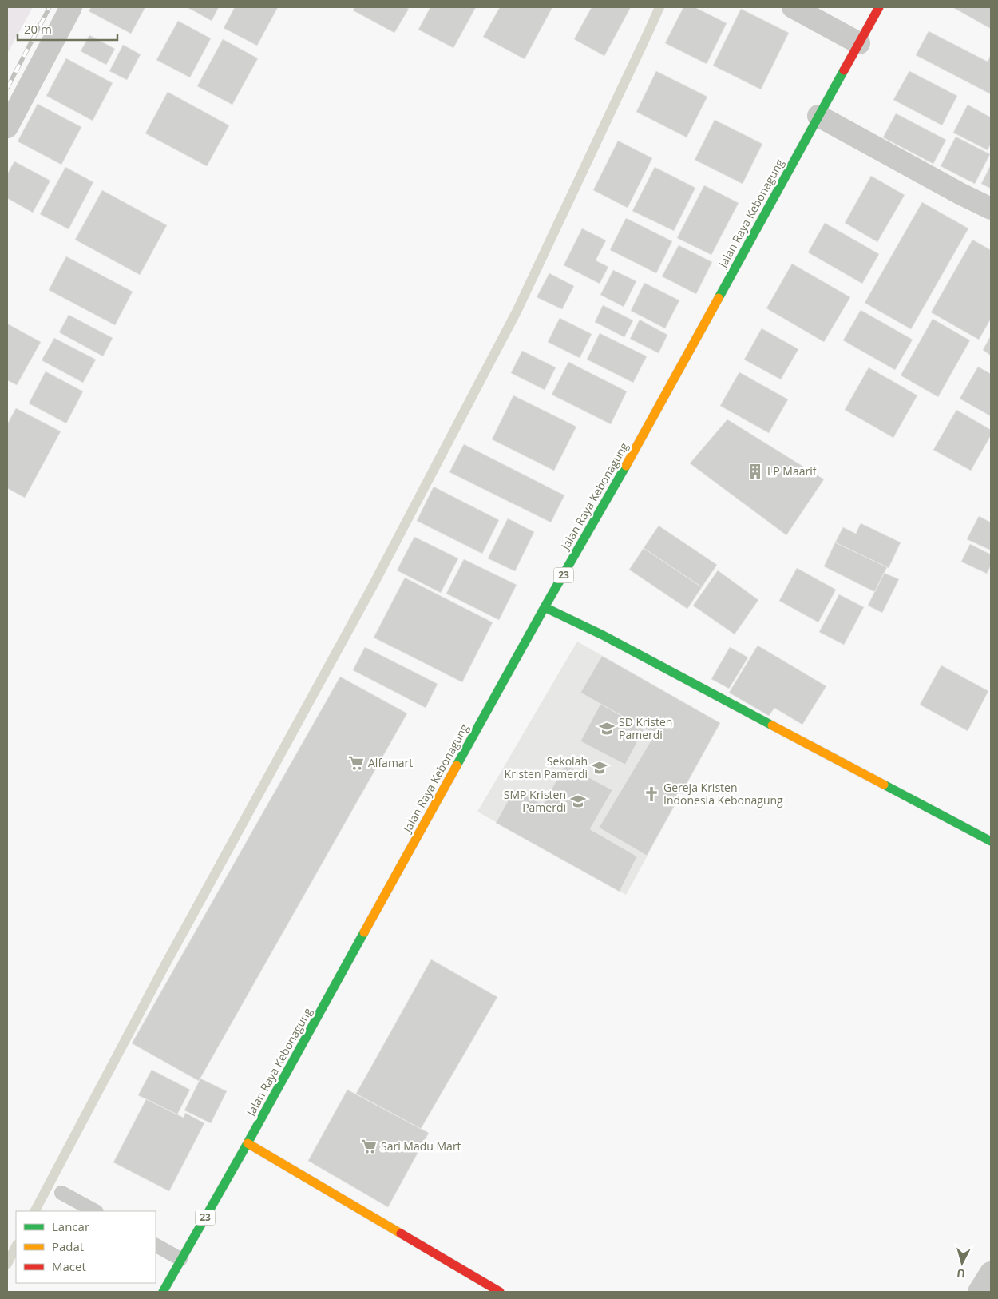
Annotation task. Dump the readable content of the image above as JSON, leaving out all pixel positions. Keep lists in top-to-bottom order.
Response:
{
  "streets": {
    "main road": ["Jalan Raya Kebonagung", "23"]
  },
  "crossings": [
    ["Jalan Raya Kebonagung", "23"]
  ],
  "places": {
    "building": ["LP Maarif"],
    "school or university": ["SD Kristen Pamerdi", "Sekolah Kristen Pamerdi", "SMP Kristen Pamerdi"],
    "supermarket": ["Alfamart", "Sari Madu Mart"],
    "church": ["Gereja Kristen Indonesia Kebonagung"]
  },
  "legend": ["Lancar", "Padat", "Macet"],
  "scale_bar": "20 m",
  "north": "bottom"
}
